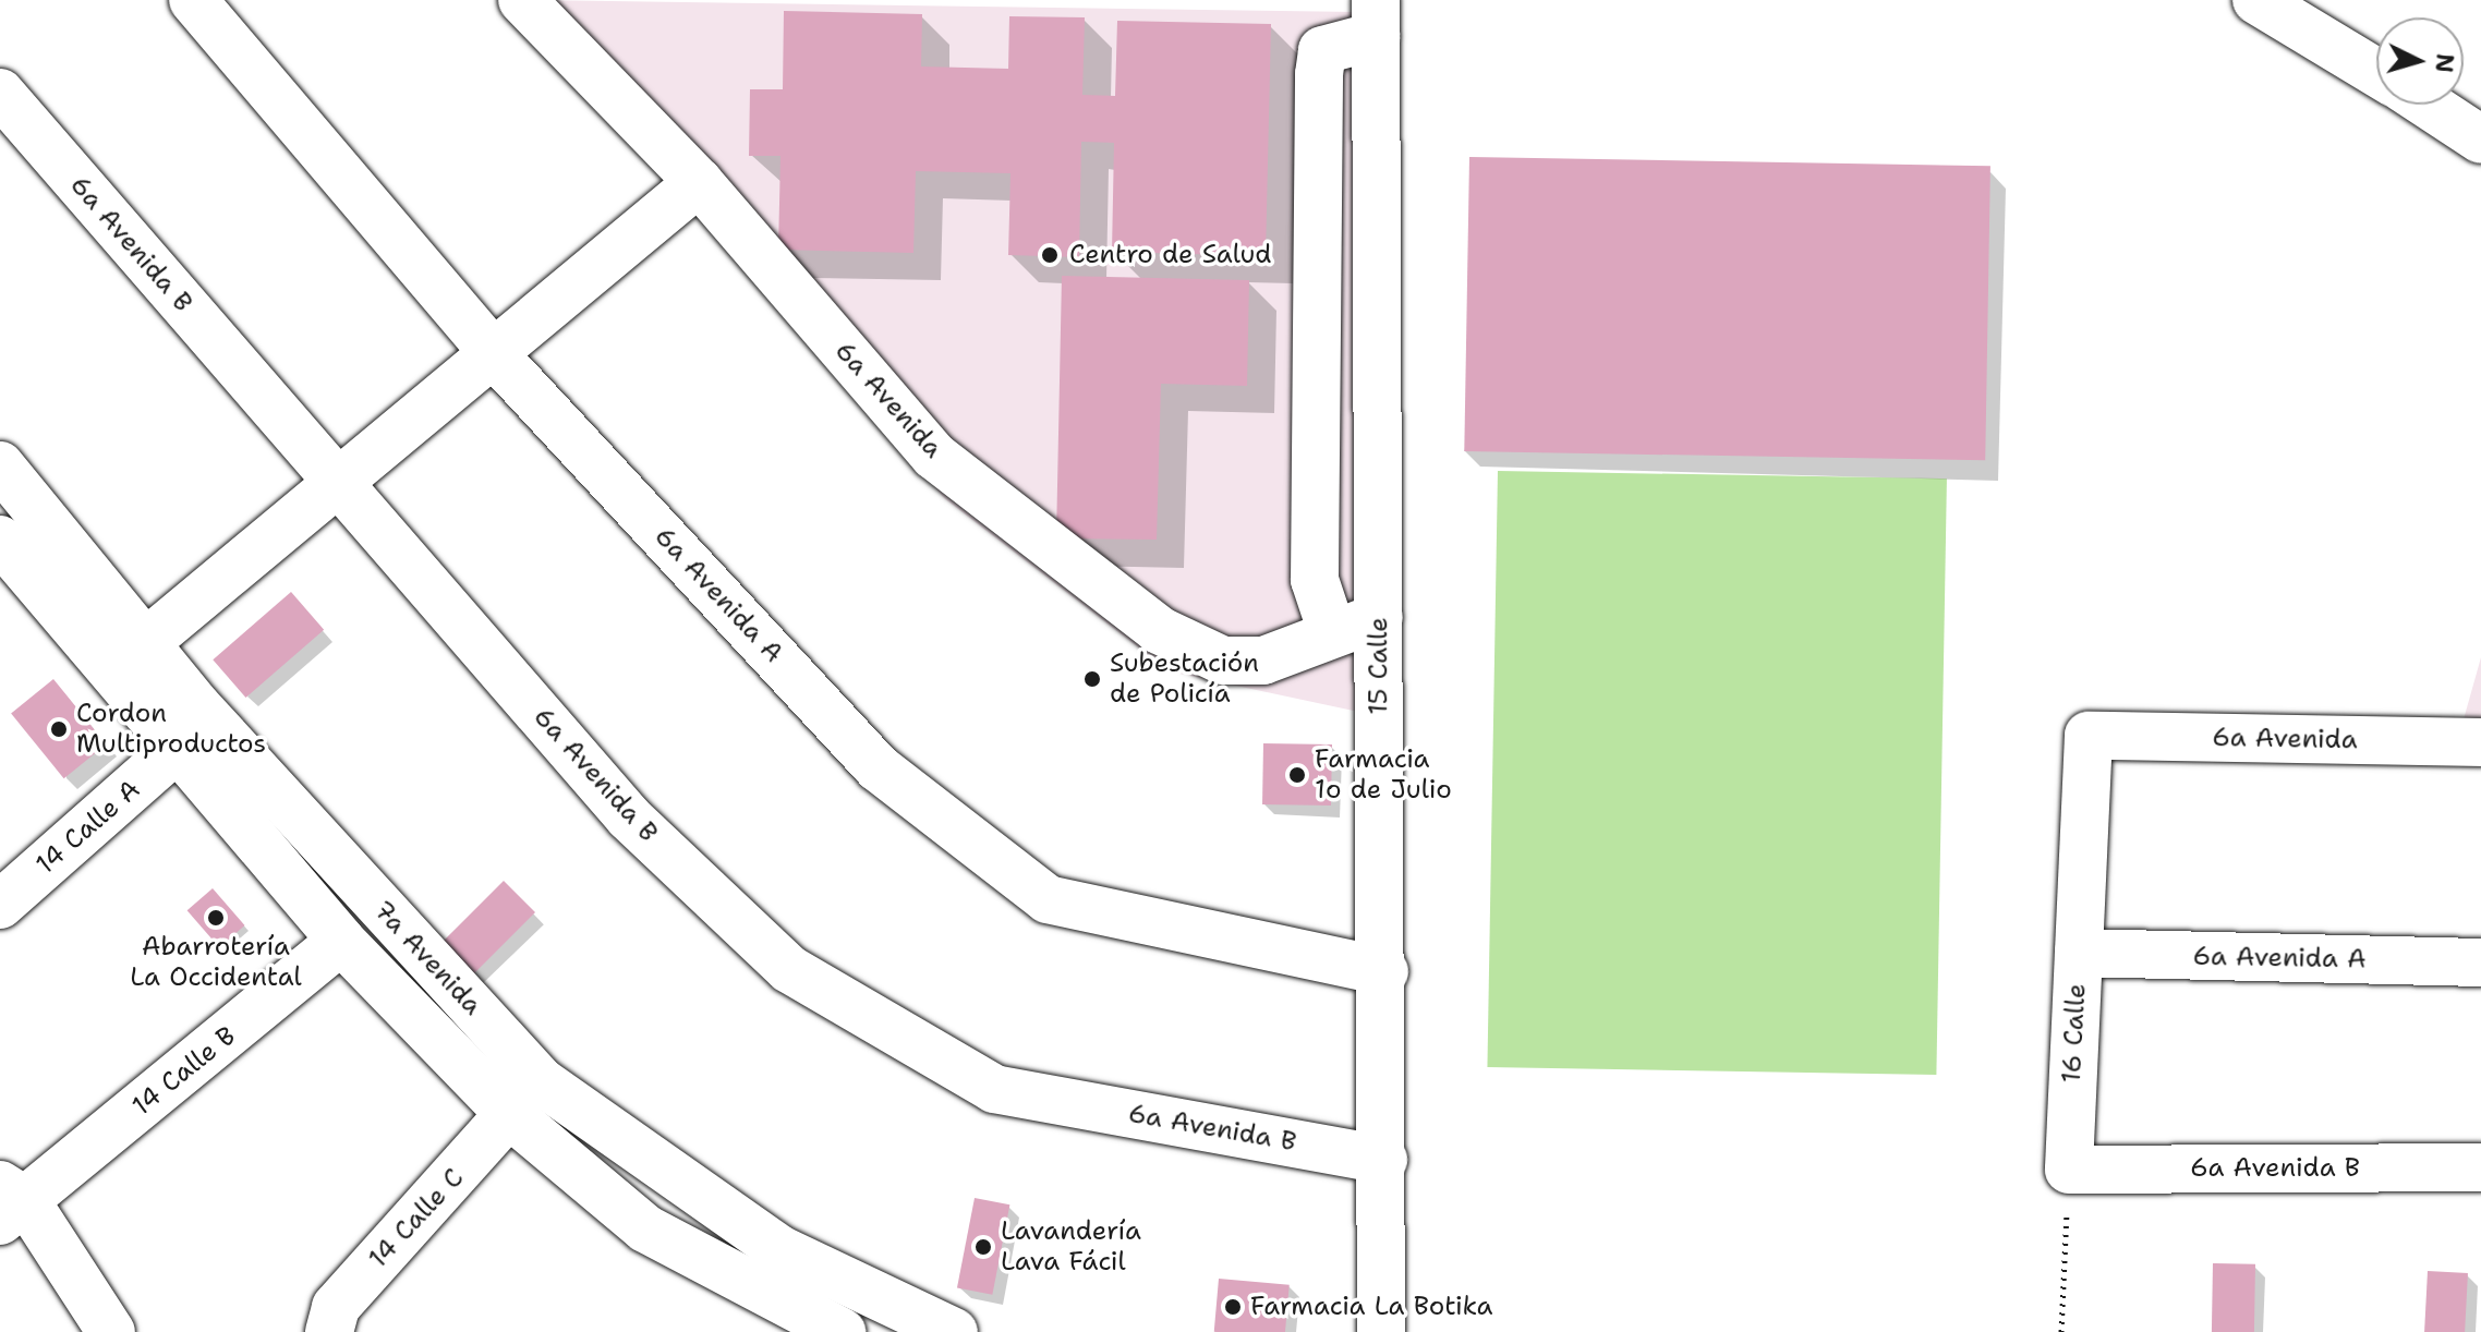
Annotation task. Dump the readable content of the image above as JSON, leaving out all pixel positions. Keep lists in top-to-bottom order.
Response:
{
  "streets": {
    "street": [
      "6a Avenida B",
      "6a Avenida",
      "6a Avenida A",
      "15 Calle",
      "14 Calle A",
      "7a Avenida",
      "16 Calle",
      "14 Calle B",
      "14 Calle C"
    ]
  },
  "crossings": [
    ["6a Avenida B", "15 Calle"],
    ["6a Avenida B", "16 Calle"],
    ["6a Avenida", "15 Calle"],
    ["6a Avenida", "16 Calle"],
    ["6a Avenida A", "15 Calle"],
    ["6a Avenida A", "16 Calle"],
    ["14 Calle A", "7a Avenida"],
    ["7a Avenida", "14 Calle B"],
    ["7a Avenida", "14 Calle C"]
  ],
  "places": [
    "Centro de Salud",
    "Subestación de Policía",
    "Cordon Multiproductos",
    "Farmacia 1o de Julio",
    "Abarrotería La Occidental",
    "Lavandería Lava Fácil",
    "Farmacia La Botika"
  ],
  "north": "right"
}
